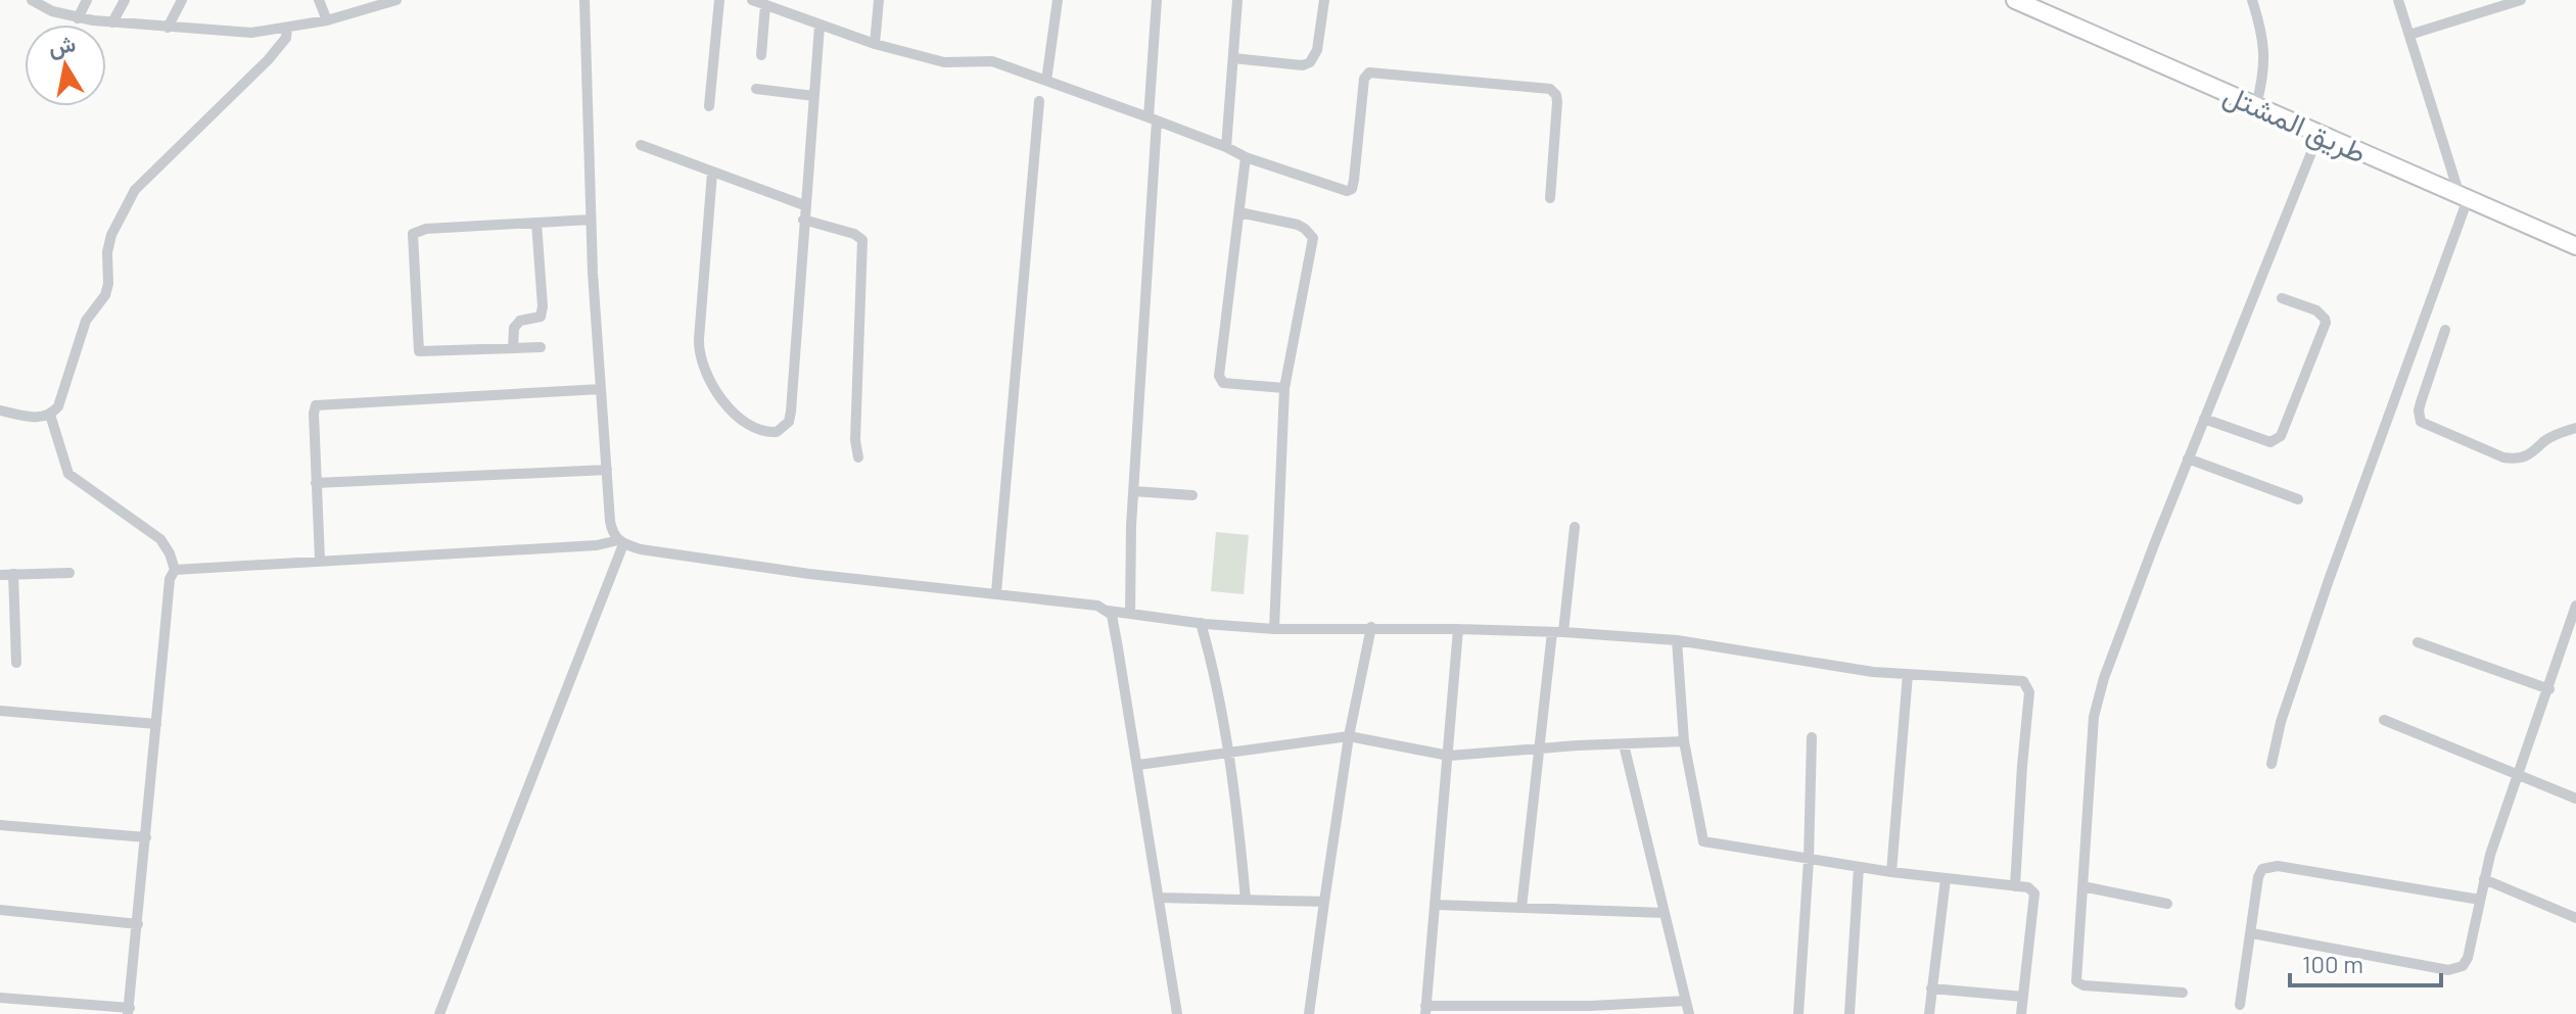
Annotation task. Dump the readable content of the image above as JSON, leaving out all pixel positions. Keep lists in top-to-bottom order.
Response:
{
  "streets": {
    "main road": ["طريق المشتل"]
  },
  "scale_bar": "100 m",
  "north": "top"
}
